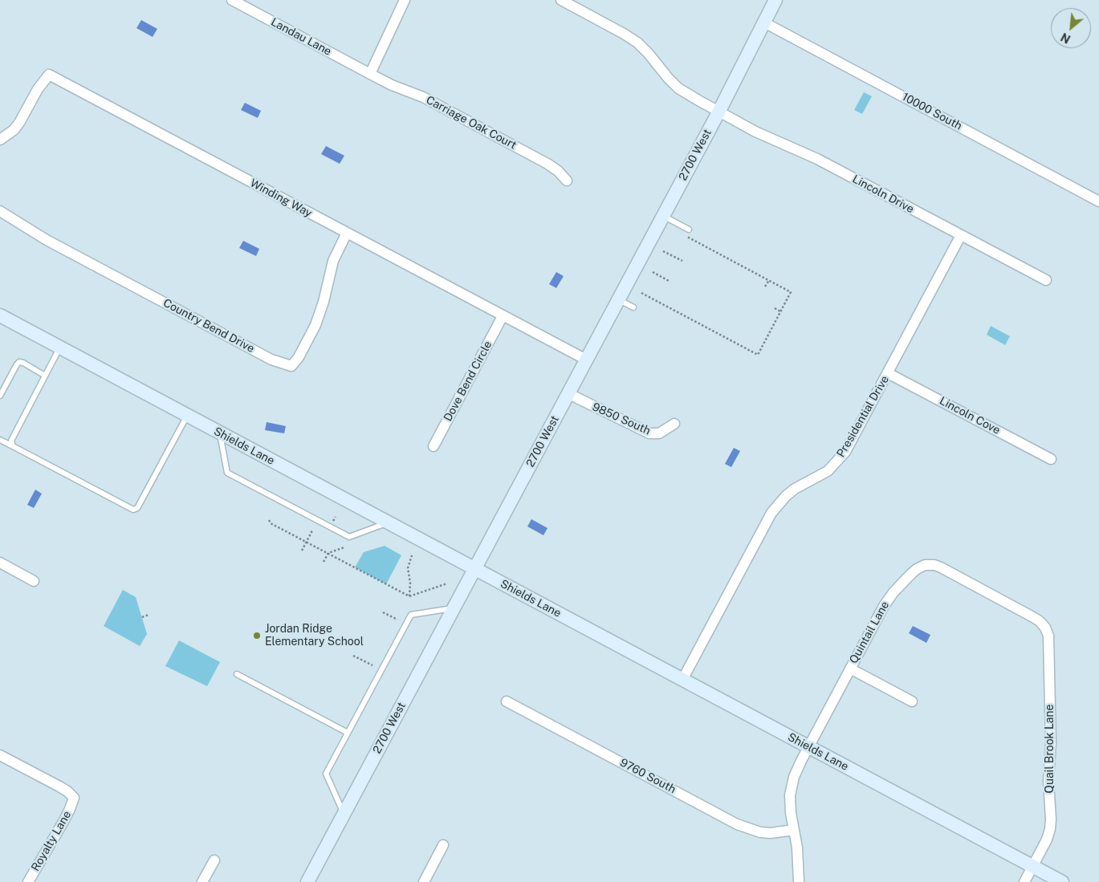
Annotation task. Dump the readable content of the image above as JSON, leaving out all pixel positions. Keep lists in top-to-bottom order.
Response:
{
  "streets": {
    "main road": ["2700 West", "Shields Lane"],
    "street": [
      "Landau Lane",
      "10000 South",
      "Carriage Oak Court",
      "Lincoln Drive",
      "Winding Way",
      "Country Bend Drive",
      "Dove Bend Circle",
      "Lincoln Cove",
      "Presidential Drive",
      "9850 South",
      "Quintail Lane",
      "Quail Brook Lane",
      "9760 South",
      "Royalty Lane"
    ]
  },
  "crossings": [
    ["Landau Lane", "Carriage Oak Court"],
    ["10000 South", "2700 West"],
    ["2700 West", "Lincoln Drive"],
    ["2700 West", "Winding Way"],
    ["2700 West", "9850 South"],
    ["2700 West", "Shields Lane"],
    ["Lincoln Drive", "Presidential Drive"],
    ["Winding Way", "Country Bend Drive"],
    ["Winding Way", "Dove Bend Circle"],
    ["Lincoln Cove", "Presidential Drive"],
    ["Presidential Drive", "Shields Lane"],
    ["Shields Lane", "Quintail Lane"],
    ["Shields Lane", "Quail Brook Lane"],
    ["Quintail Lane", "Quail Brook Lane"],
    ["Quintail Lane", "9760 South"]
  ],
  "places": ["Jordan Ridge Elementary School"],
  "north": "bottom left"
}
